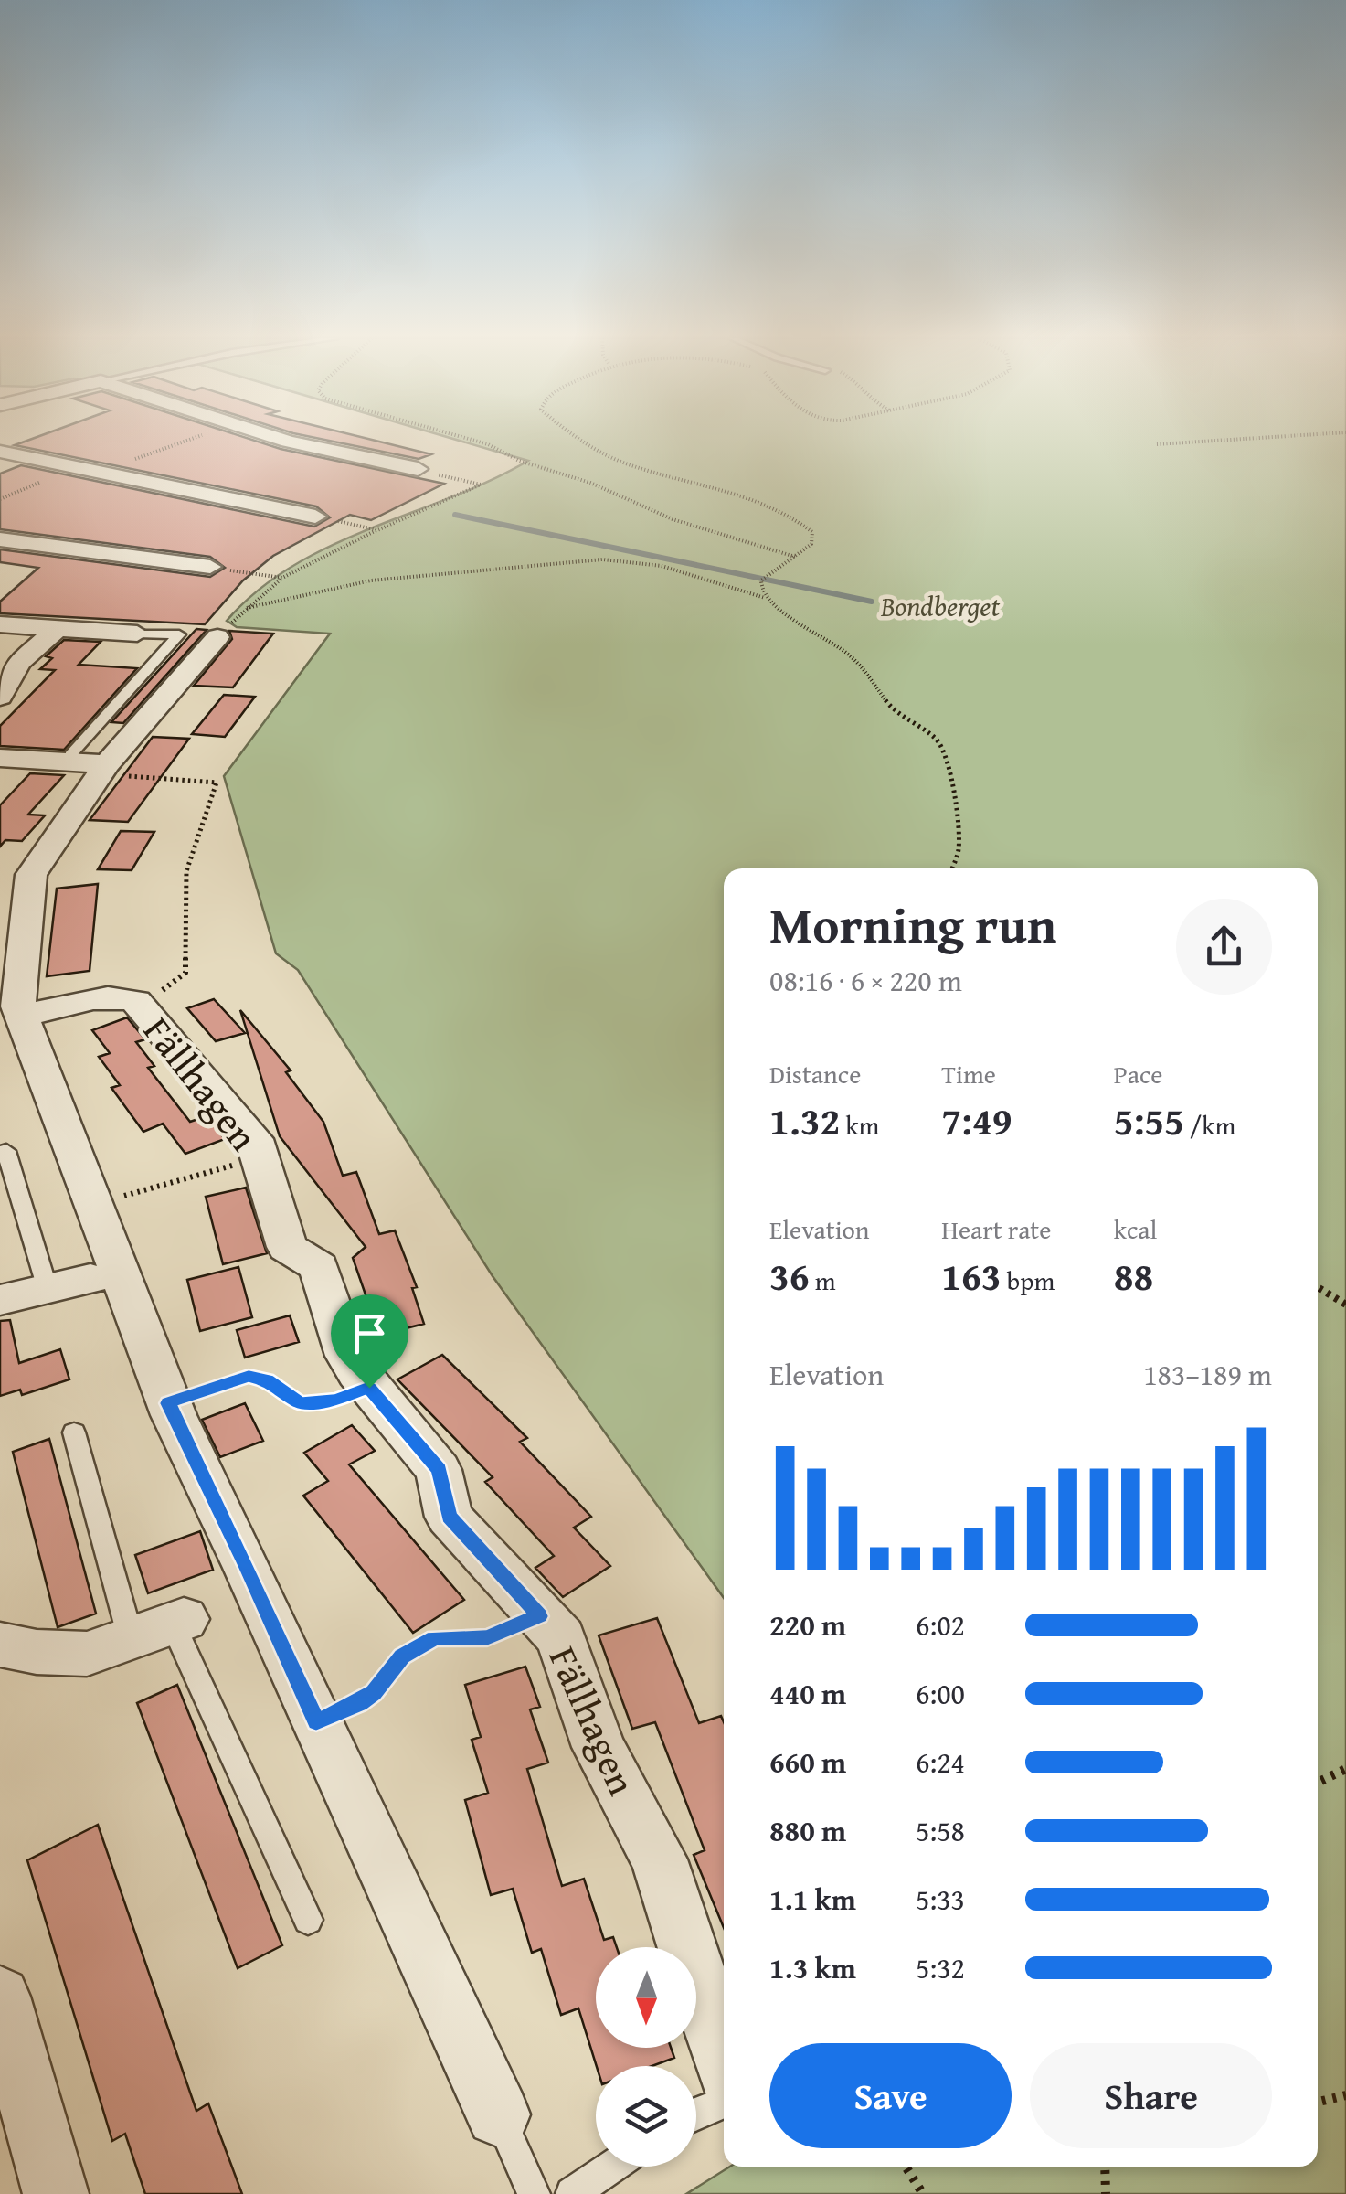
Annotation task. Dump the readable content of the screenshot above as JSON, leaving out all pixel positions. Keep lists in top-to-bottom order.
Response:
{
  "streets": {
    "street": ["Fällhagen"]
  },
  "parks": ["Bondberget"],
  "north": "bottom",
  "page": {
    "heading": ["Morning run", "08:16 · 6 × 220 m"],
    "stats": [
      ["Distance", "1.32 km"],
      ["Time", "7:49"],
      ["Pace", "5:55 /km"],
      ["Elevation", "36 m"],
      ["Heart rate", "163 bpm"],
      ["kcal", "88"]
    ],
    "chart": ["Elevation", "183–189 m"],
    "list": [
      {
        "name": "220 m",
        "note": "6:02"
      },
      {
        "name": "440 m",
        "note": "6:00"
      },
      {
        "name": "660 m",
        "note": "6:24"
      },
      {
        "name": "880 m",
        "note": "5:58"
      },
      {
        "name": "1.1 km",
        "note": "5:33"
      },
      {
        "name": "1.3 km",
        "note": "5:32"
      }
    ],
    "buttons": ["Save", "Share"]
  }
}
